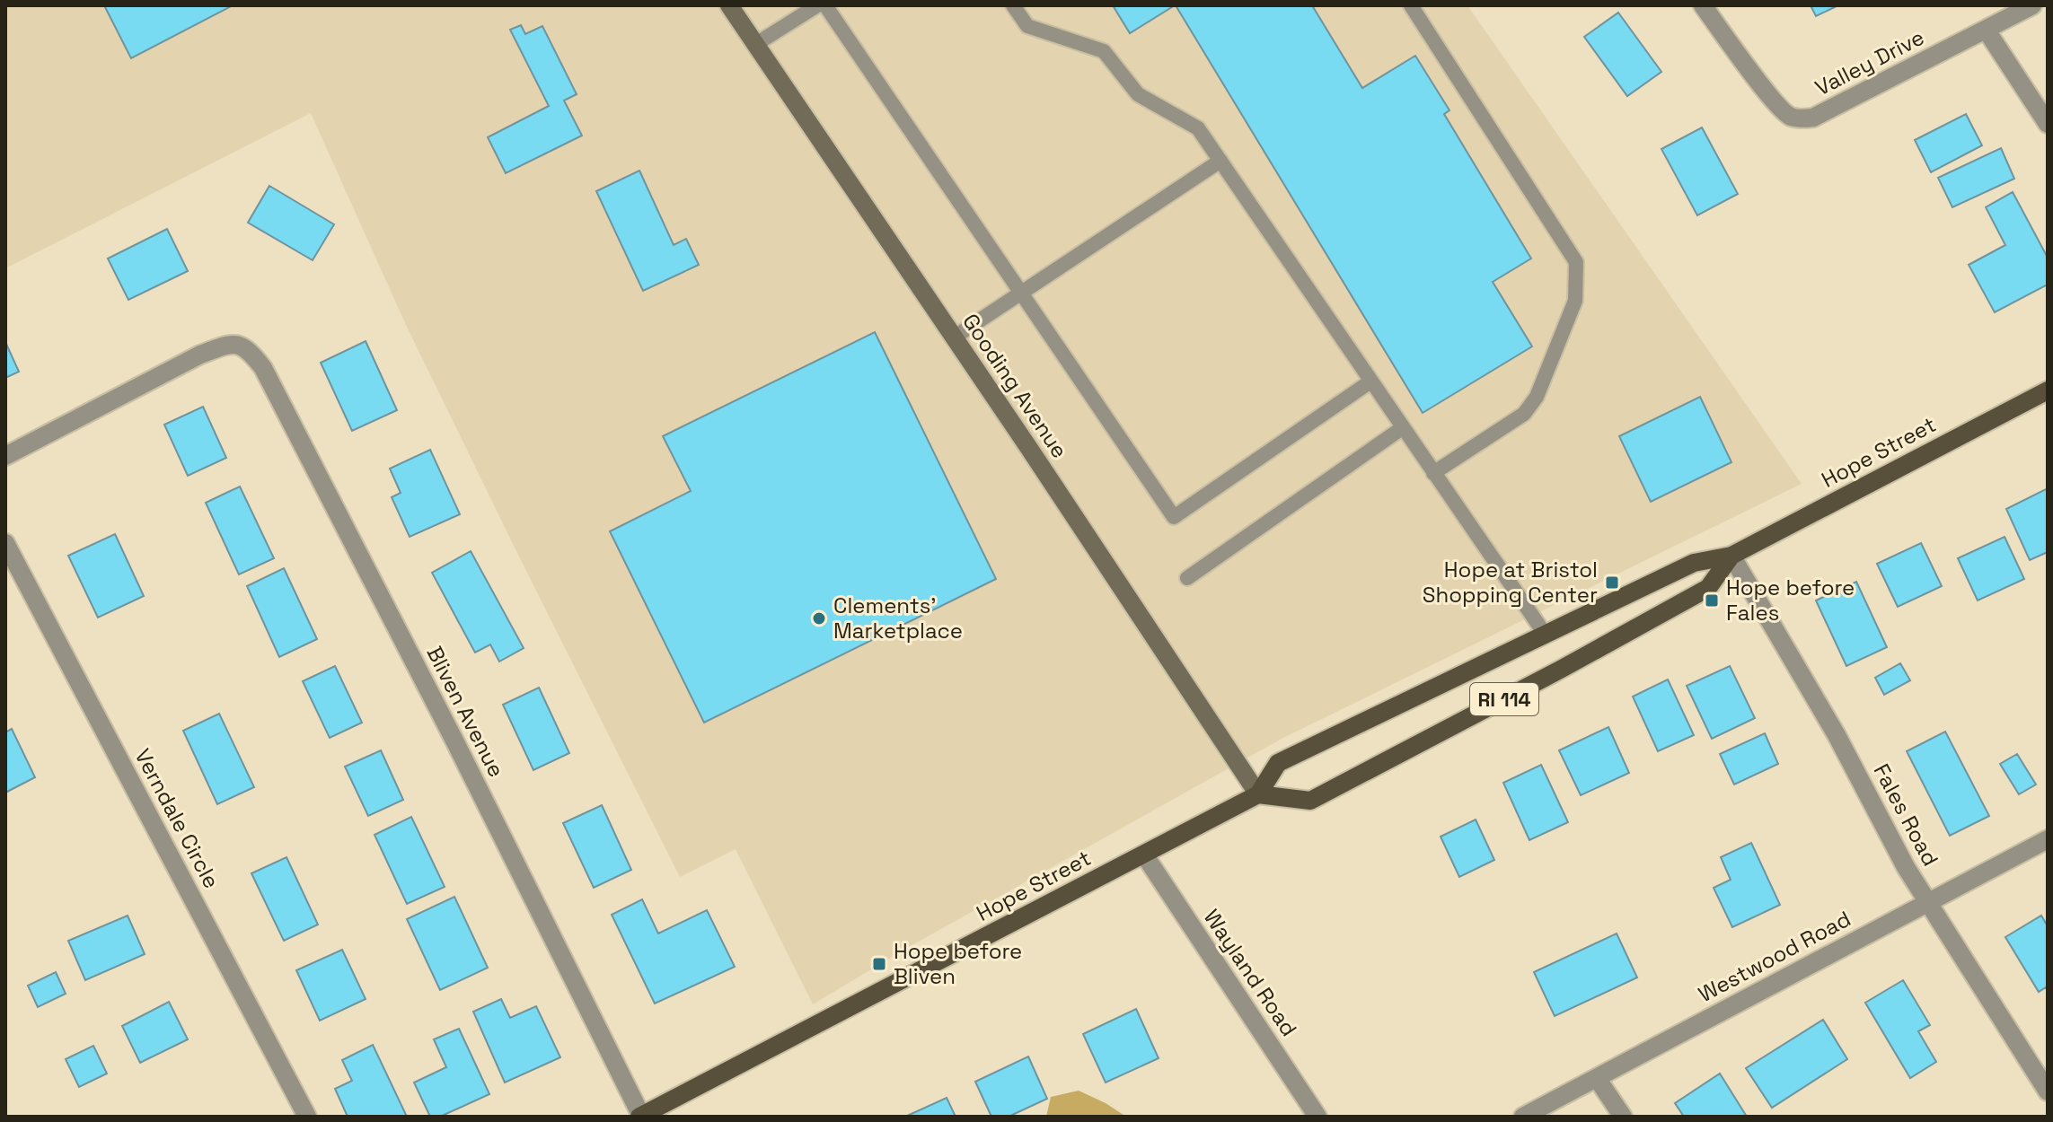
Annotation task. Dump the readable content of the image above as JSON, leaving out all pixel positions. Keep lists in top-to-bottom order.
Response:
{
  "streets": {
    "main road": ["Gooding Avenue", "Hope Street", "RI 114"],
    "street": [
      "Valley Drive",
      "Bliven Avenue",
      "Fales Road",
      "Verndale Circle",
      "Westwood Road",
      "Wayland Road"
    ]
  },
  "crossings": [
    ["Gooding Avenue", "Hope Street"],
    ["Hope Street", "Bliven Avenue"],
    ["Hope Street", "Fales Road"],
    ["Hope Street", "Wayland Road"],
    ["Fales Road", "Westwood Road"]
  ],
  "places": {
    "transit": ["Hope at Bristol Shopping Center", "Hope before Fales", "Hope before Bliven"],
    "other": ["Clements' Marketplace"]
  }
}
